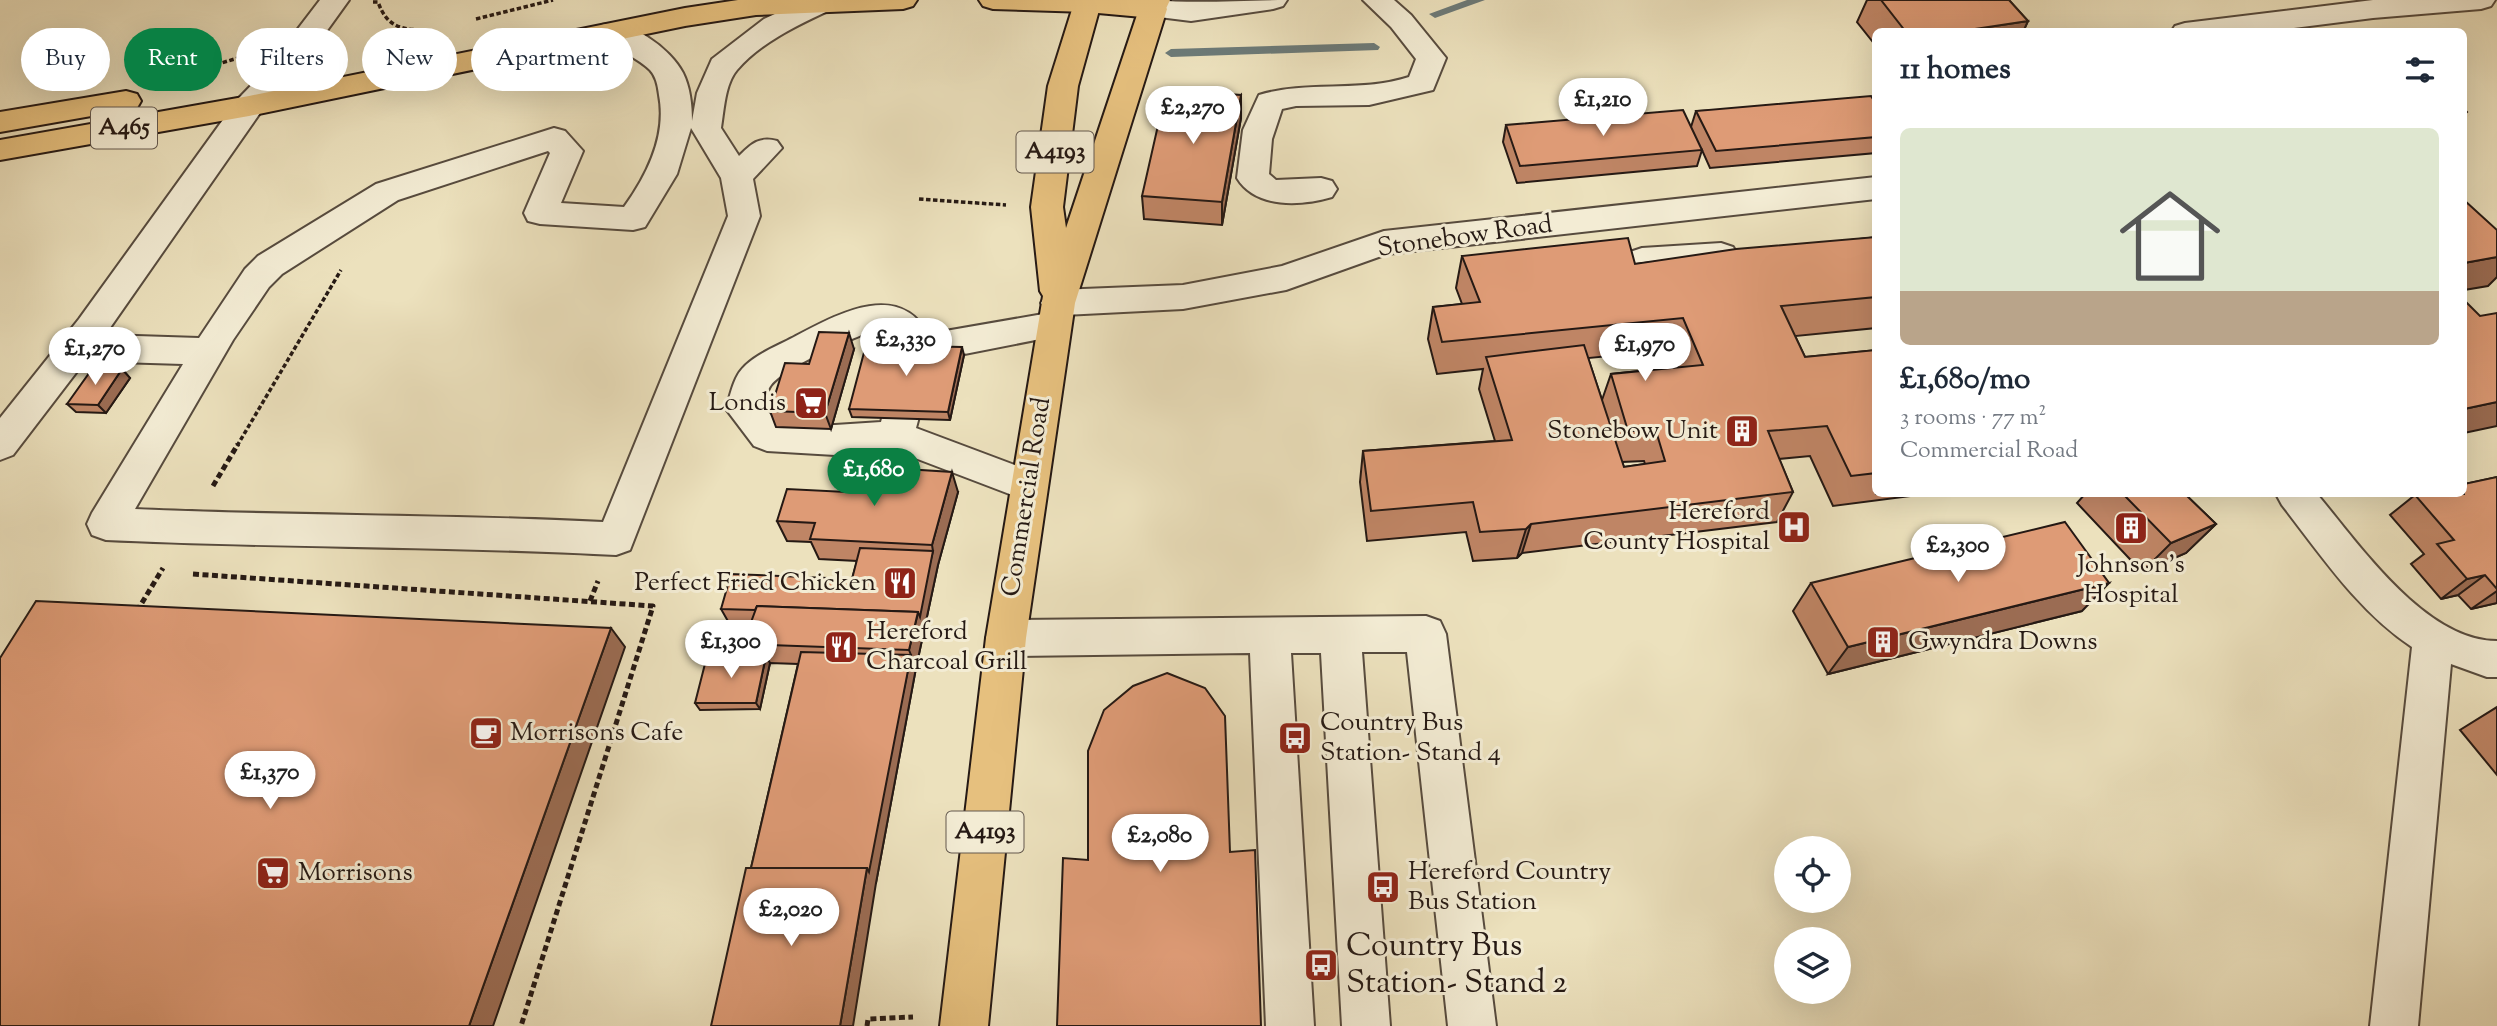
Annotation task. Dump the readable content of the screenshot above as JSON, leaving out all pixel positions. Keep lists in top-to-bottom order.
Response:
{
  "streets": {
    "main road": ["A465", "A4193", "Commercial Road"],
    "street": ["Stonebow Road"]
  },
  "crossings": [
    ["Stonebow Road", "Commercial Road"]
  ],
  "places": {
    "supermarket": ["Londis", "Morrisons"],
    "building": ["Stonebow Unit", "Johnson's Hospital", "Gwyndra Downs"],
    "hospital": ["Hereford County Hospital"],
    "restaurant": ["Perfect Fried Chicken", "Hereford Charcoal Grill"],
    "cafe": ["Morrisons Cafe"],
    "bus stop": ["Country Bus Station- Stand 4", "Hereford Country Bus Station", "Country Bus Station- Stand 2"]
  },
  "page": {
    "chip": [
      "Buy",
      "Rent",
      "Filters",
      "New",
      "Apartment"
    ],
    "heading": "11 homes",
    "price": [
      "£1,210",
      "£2,270",
      "£2,330",
      "£1,970",
      "£1,270",
      "£1,680",
      "£2,300",
      "£1,300",
      "£1,370",
      "£2,080",
      "£2,020"
    ],
    "list": [
      {
        "name": "£1,680/mo",
        "note": "3 rooms · 77 m² · Commercial Road"
      }
    ]
  }
}
